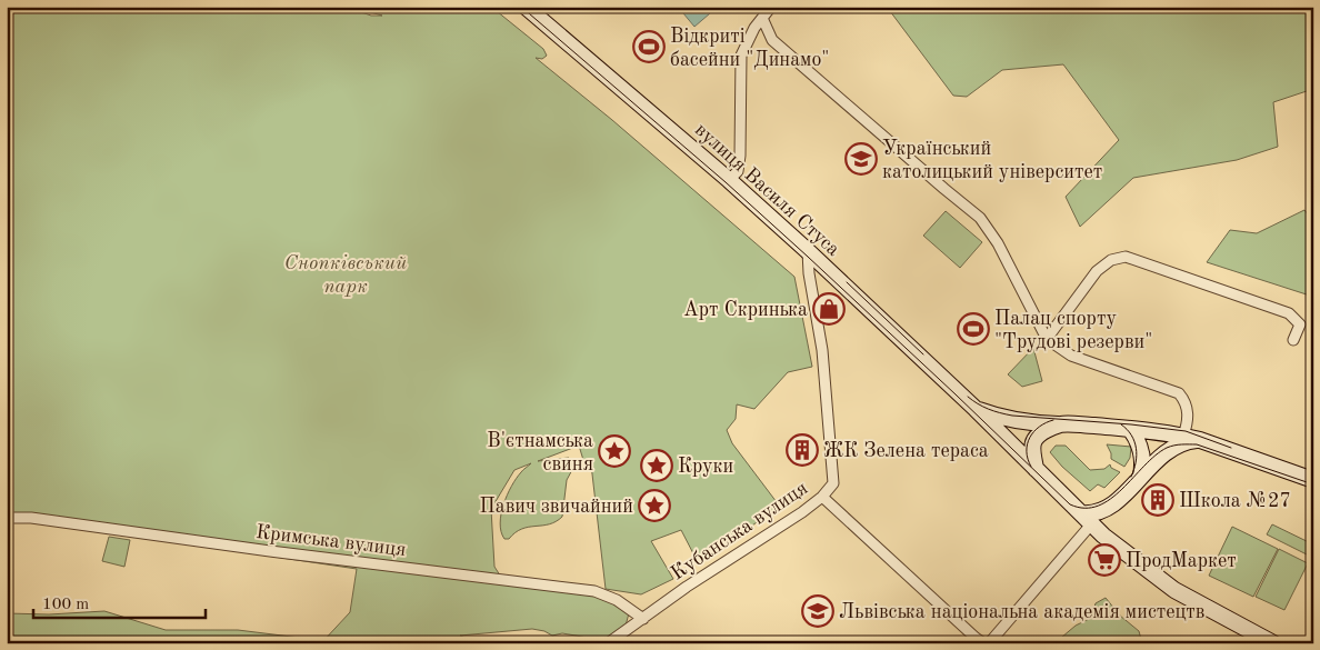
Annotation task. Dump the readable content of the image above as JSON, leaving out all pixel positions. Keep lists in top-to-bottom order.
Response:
{
  "streets": {
    "main road": ["вулиця Василя Стуса"],
    "street": ["Кубанська вулиця", "Кримська вулиця"]
  },
  "crossings": [
    ["вулиця Василя Стуса", "Кубанська вулиця"],
    ["Кубанська вулиця", "Кримська вулиця"]
  ],
  "parks": ["Снопківський парк"],
  "places": {
    "sports": ["Відкриті басейни \"Динамо\"", "Палац спорту \"Трудові резерви\""],
    "school or university": ["Український католицький університет", "Львівська національна академія мистецтв"],
    "shop": ["Арт Скринька"],
    "building": ["ЖК Зелена тераса", "Школа №27"],
    "place": ["В'єтнамська свиня", "Круки", "Павич звичайний"],
    "supermarket": ["ПродМаркет"]
  },
  "scale_bar": "100 m"
}
